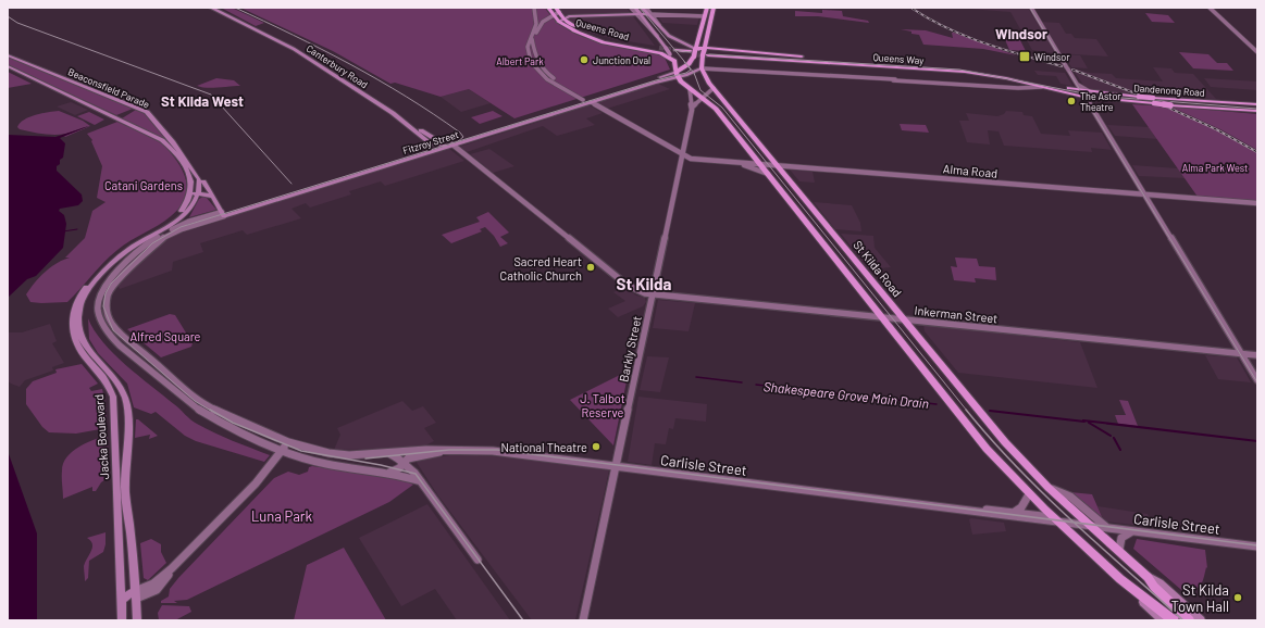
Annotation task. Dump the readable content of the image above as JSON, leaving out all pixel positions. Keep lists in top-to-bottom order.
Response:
{
  "streets": {
    "highway": [
      "Queens Road",
      "Queens Way",
      "Dandenong Road",
      "St Kilda Road"
    ],
    "main road": [
      "Canterbury Road",
      "Beaconsfield Parade",
      "Fitzroy Street",
      "Jacka Boulevard"
    ],
    "street": [
      "Alma Road",
      "Inkerman Street",
      "Barkly Street",
      "Carlisle Street"
    ]
  },
  "crossings": [
    ["Queens Way", "Dandenong Road"],
    ["Canterbury Road", "Fitzroy Street"],
    ["Canterbury Road", "Inkerman Street"],
    ["Beaconsfield Parade", "Fitzroy Street"],
    ["Fitzroy Street", "St Kilda Road"],
    ["Fitzroy Street", "Inkerman Street"],
    ["Alma Road", "St Kilda Road"],
    ["Alma Road", "Barkly Street"],
    ["St Kilda Road", "Inkerman Street"],
    ["St Kilda Road", "Carlisle Street"],
    ["Inkerman Street", "Barkly Street"],
    ["Barkly Street", "Carlisle Street"]
  ],
  "districts": ["Windsor", "St Kilda West", "St Kilda"],
  "water": ["Shakespeare Grove Main Drain"],
  "parks": [
    "Albert Park",
    "Alma Park West",
    "Catani Gardens",
    "Alfred Square",
    "J. Talbot Reserve",
    "Luna Park"
  ],
  "places": {
    "transit": ["Windsor"],
    "other": [
      "Junction Oval",
      "The Astor Theatre",
      "Sacred Heart Catholic Church",
      "National Theatre",
      "St Kilda Town Hall"
    ]
  }
}
